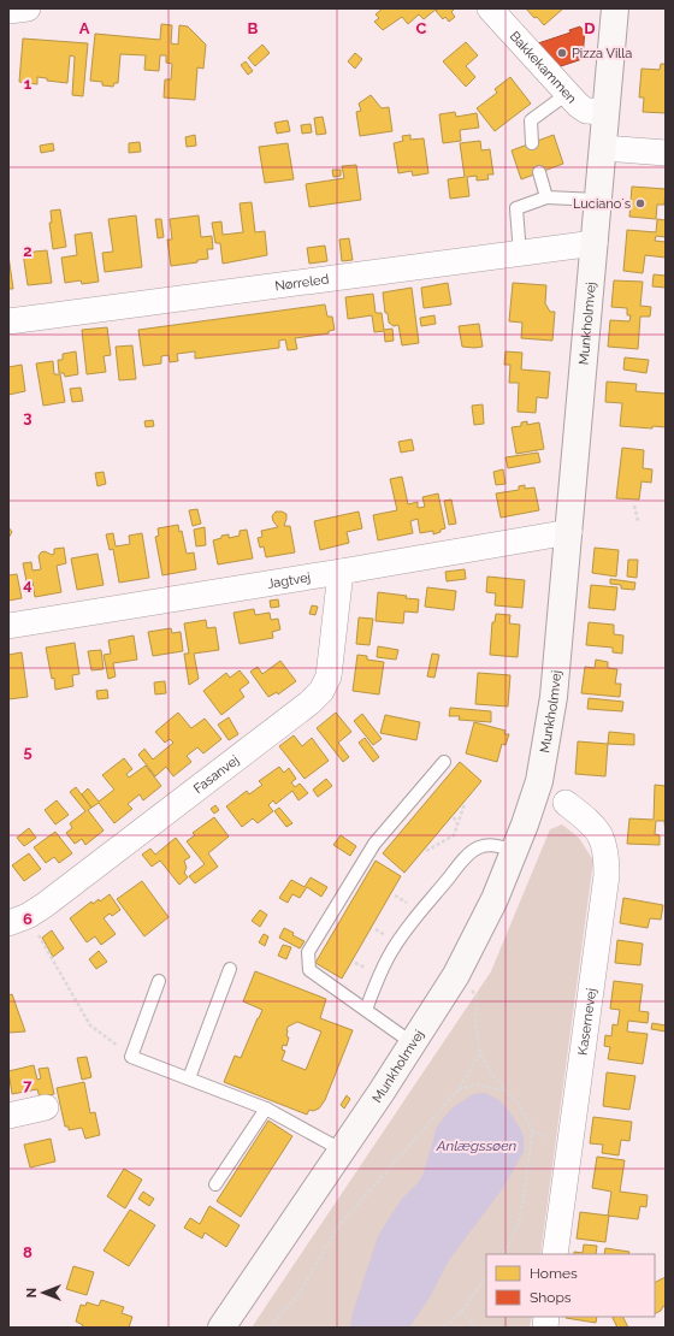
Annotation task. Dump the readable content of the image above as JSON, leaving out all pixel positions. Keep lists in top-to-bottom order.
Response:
{
  "streets": {
    "street": [
      "Bakkekammen",
      "Nørreled",
      "Munkholmvej",
      "Jagtvej",
      "Fasanvej",
      "Kasernevej"
    ]
  },
  "crossings": [
    ["Bakkekammen", "Munkholmvej"],
    ["Nørreled", "Munkholmvej"],
    ["Munkholmvej", "Jagtvej"],
    ["Jagtvej", "Fasanvej"]
  ],
  "water": ["Anlægssøen"],
  "places": ["Pizza Villa", "Luciano´s"],
  "legend": ["Homes", "Shops"],
  "north": "left",
  "grid": {
    "columns": [
      "A",
      "B",
      "C",
      "D"
    ],
    "rows": [
      "1",
      "2",
      "3",
      "4",
      "5",
      "6",
      "7",
      "8"
    ]
  }
}
